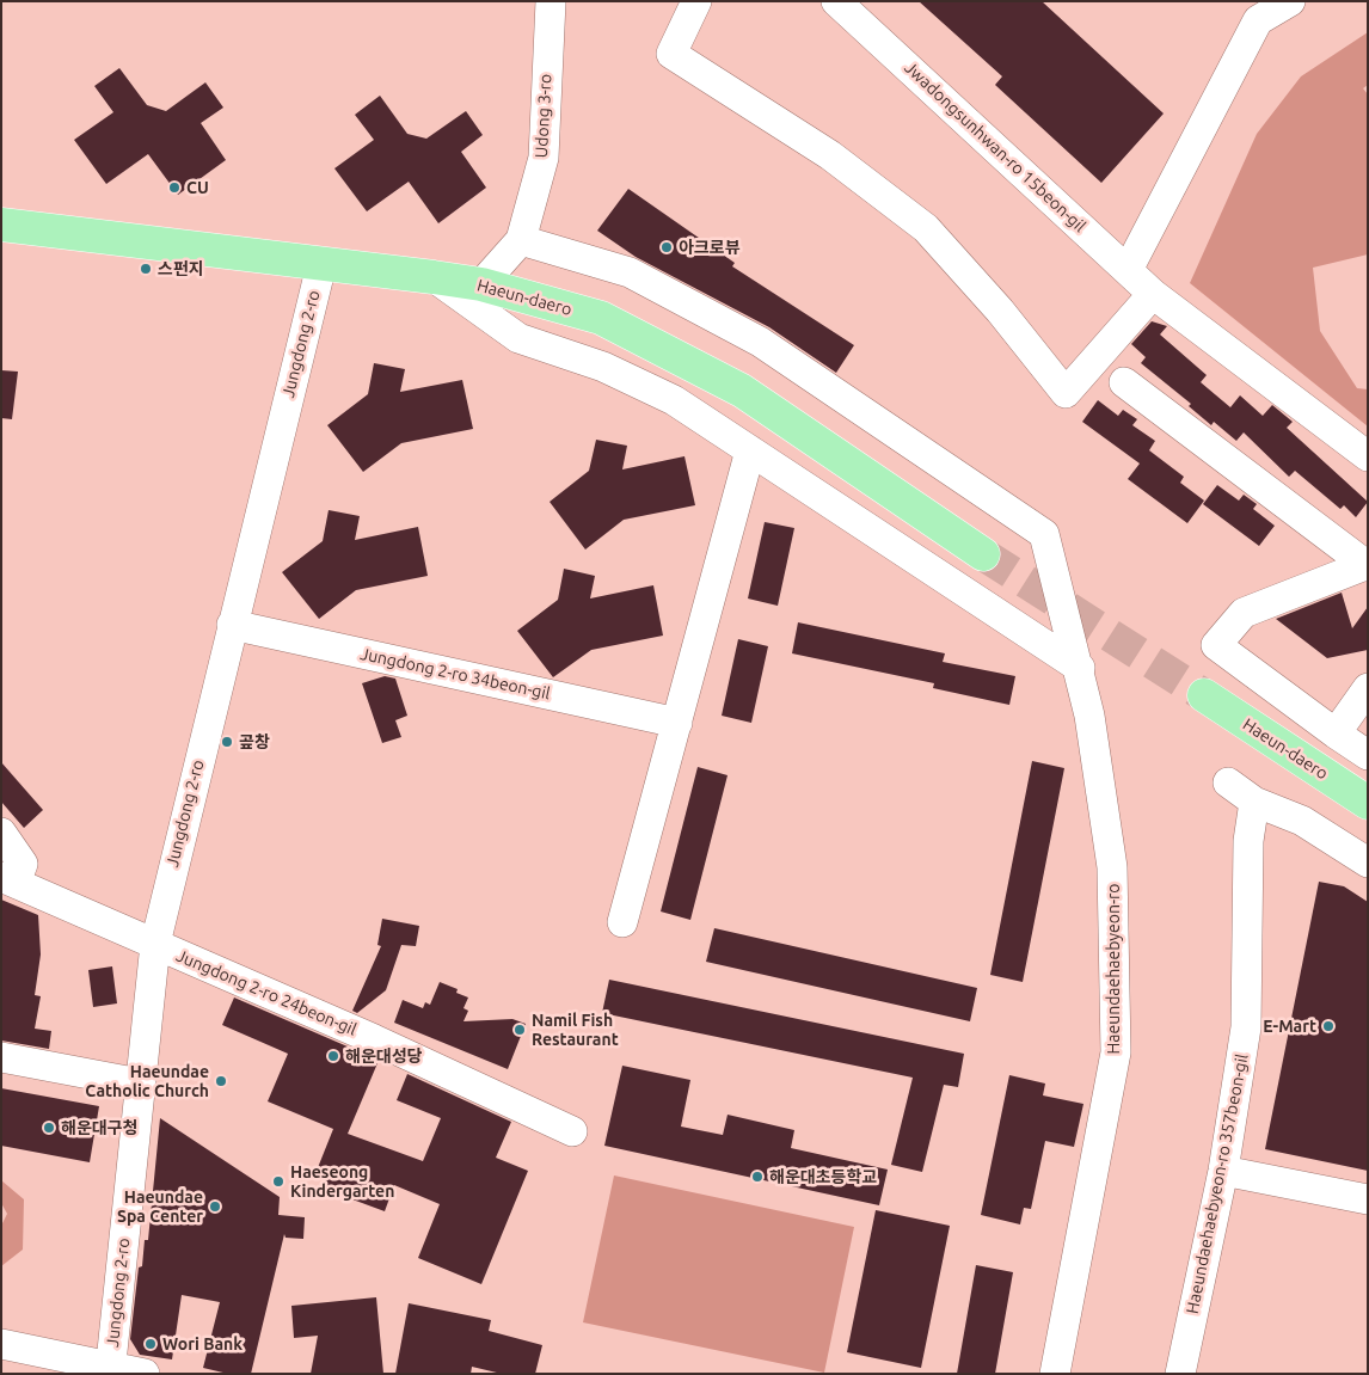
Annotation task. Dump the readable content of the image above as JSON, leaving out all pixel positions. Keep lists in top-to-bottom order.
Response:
{
  "streets": {
    "main road": ["Haeun-daero"],
    "street": [
      "Udong 3-ro",
      "Jwadongsunhwan-ro 15beon-gil",
      "Jungdong 2-ro",
      "Jungdong 2-ro 34beon-gil",
      "Haeundaehaebyeon-ro",
      "Jungdong 2-ro 24beon-gil",
      "Haeundaehaebyeon-ro 357beon-gil"
    ]
  },
  "crossings": [
    ["Udong 3-ro", "Haeun-daero"],
    ["Udong 3-ro", "Haeundaehaebyeon-ro"],
    ["Haeun-daero", "Jungdong 2-ro"],
    ["Jungdong 2-ro", "Jungdong 2-ro 34beon-gil"],
    ["Jungdong 2-ro", "Jungdong 2-ro 24beon-gil"]
  ],
  "places": [
    "CU",
    "아크로뷰",
    "스펀지",
    "곺창",
    "E-Mart",
    "Namil Fish Restaurant",
    "해운대성당",
    "Haeundae Catholic Church",
    "해운대구청",
    "해운대초등학교",
    "Haeseong Kindergarten",
    "Haeundae Spa Center",
    "Wori Bank"
  ]
}
